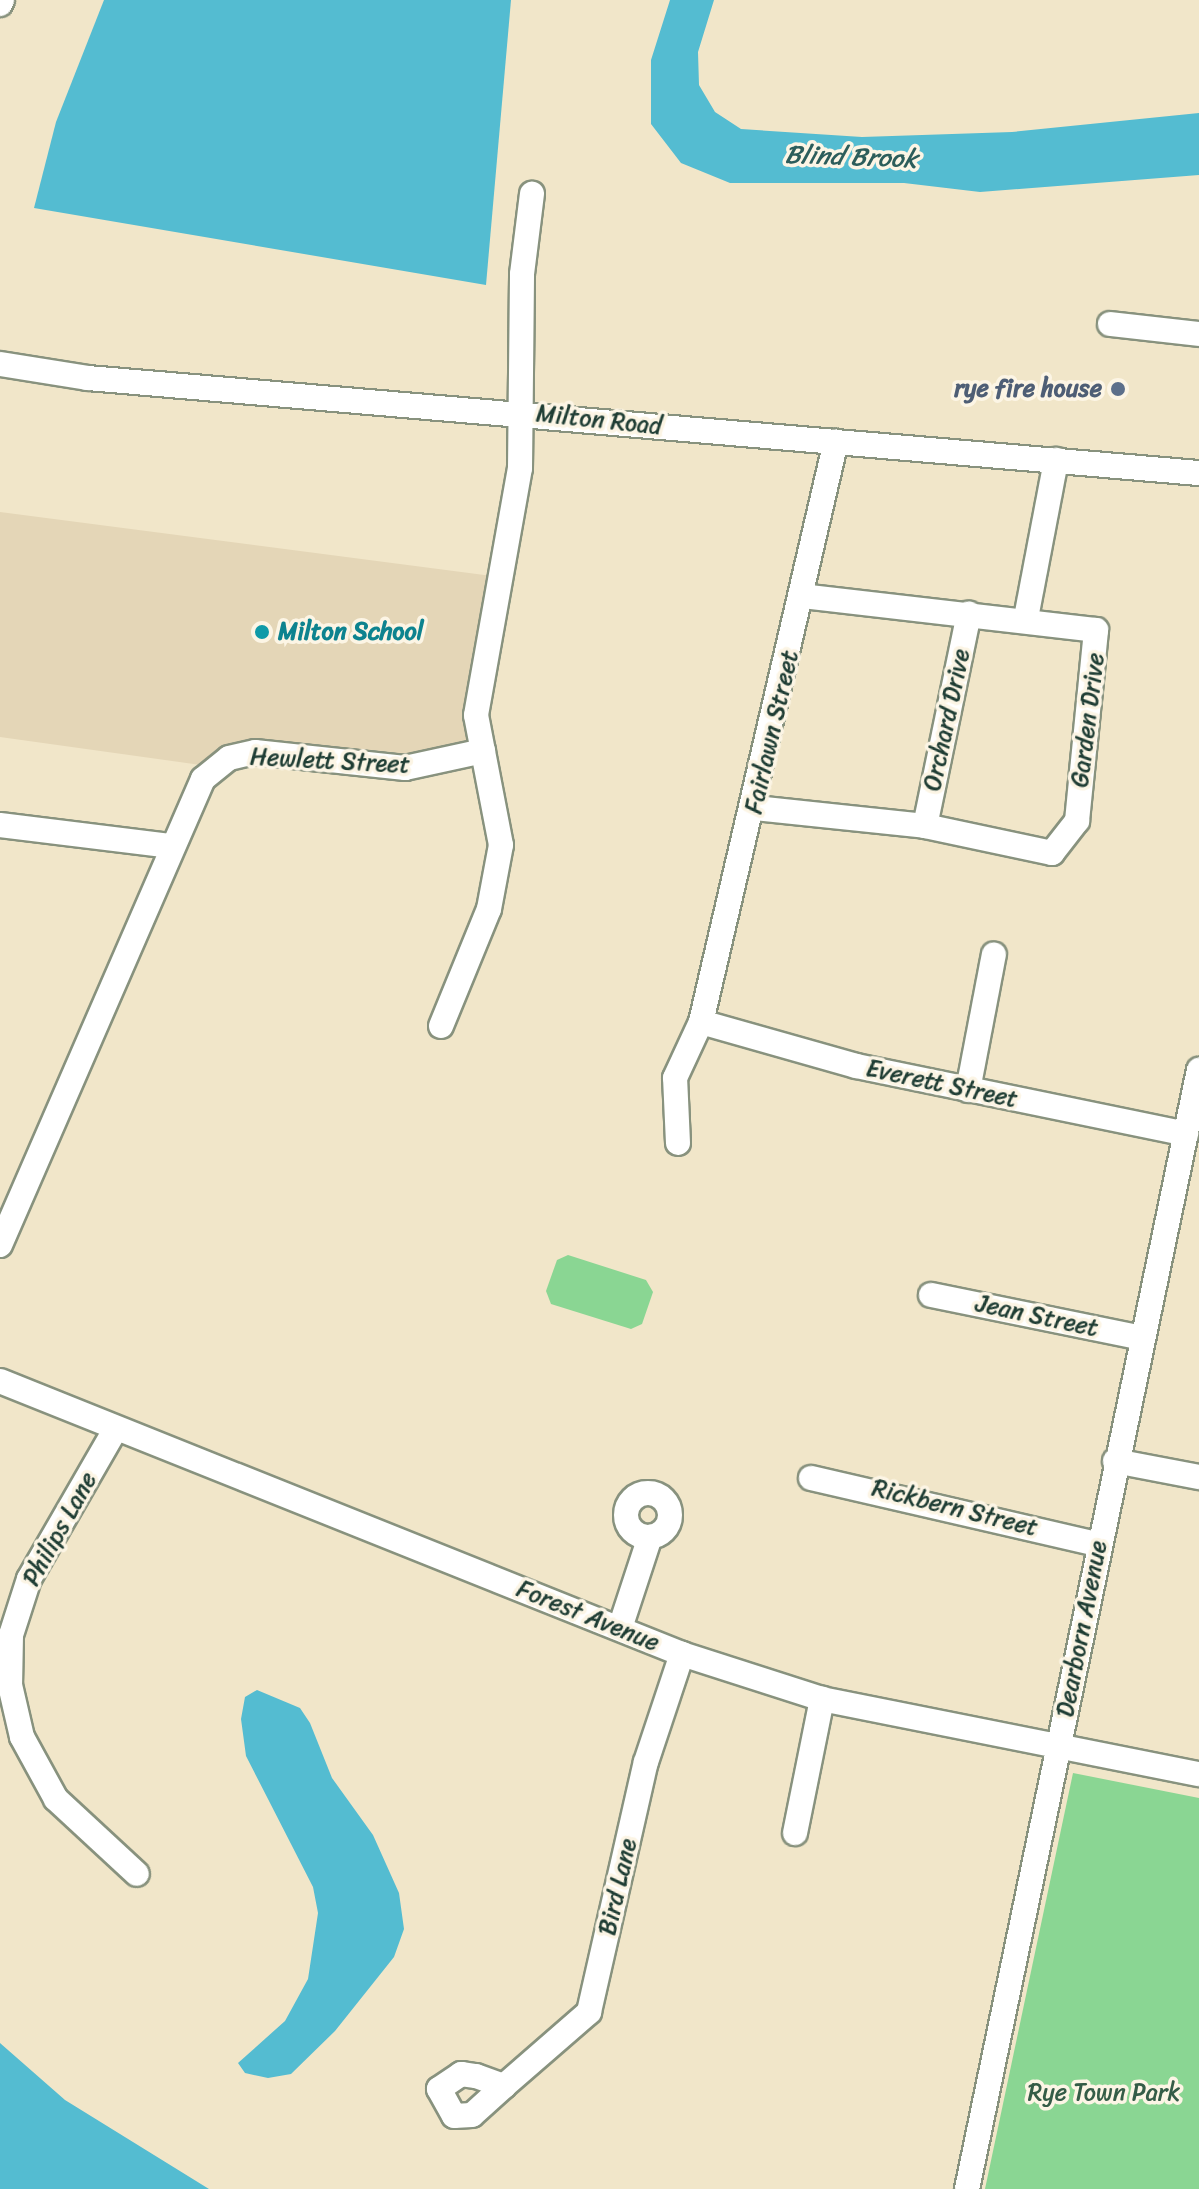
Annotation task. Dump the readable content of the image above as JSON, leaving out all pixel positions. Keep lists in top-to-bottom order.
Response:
{
  "streets": {
    "street": [
      "Milton Road",
      "Orchard Drive",
      "Garden Drive",
      "Fairlawn Street",
      "Hewlett Street",
      "Everett Street",
      "Jean Street",
      "Rickbern Street",
      "Philips Lane",
      "Forest Avenue",
      "Dearborn Avenue",
      "Bird Lane"
    ]
  },
  "crossings": [
    ["Milton Road", "Fairlawn Street"],
    ["Orchard Drive", "Garden Drive"],
    ["Garden Drive", "Fairlawn Street"],
    ["Fairlawn Street", "Everett Street"],
    ["Everett Street", "Dearborn Avenue"],
    ["Jean Street", "Dearborn Avenue"],
    ["Rickbern Street", "Dearborn Avenue"],
    ["Philips Lane", "Forest Avenue"],
    ["Forest Avenue", "Dearborn Avenue"],
    ["Forest Avenue", "Bird Lane"]
  ],
  "water": ["Blind Brook"],
  "parks": ["Rye Town Park"],
  "places": ["rye fire house", "Milton School"]
}
